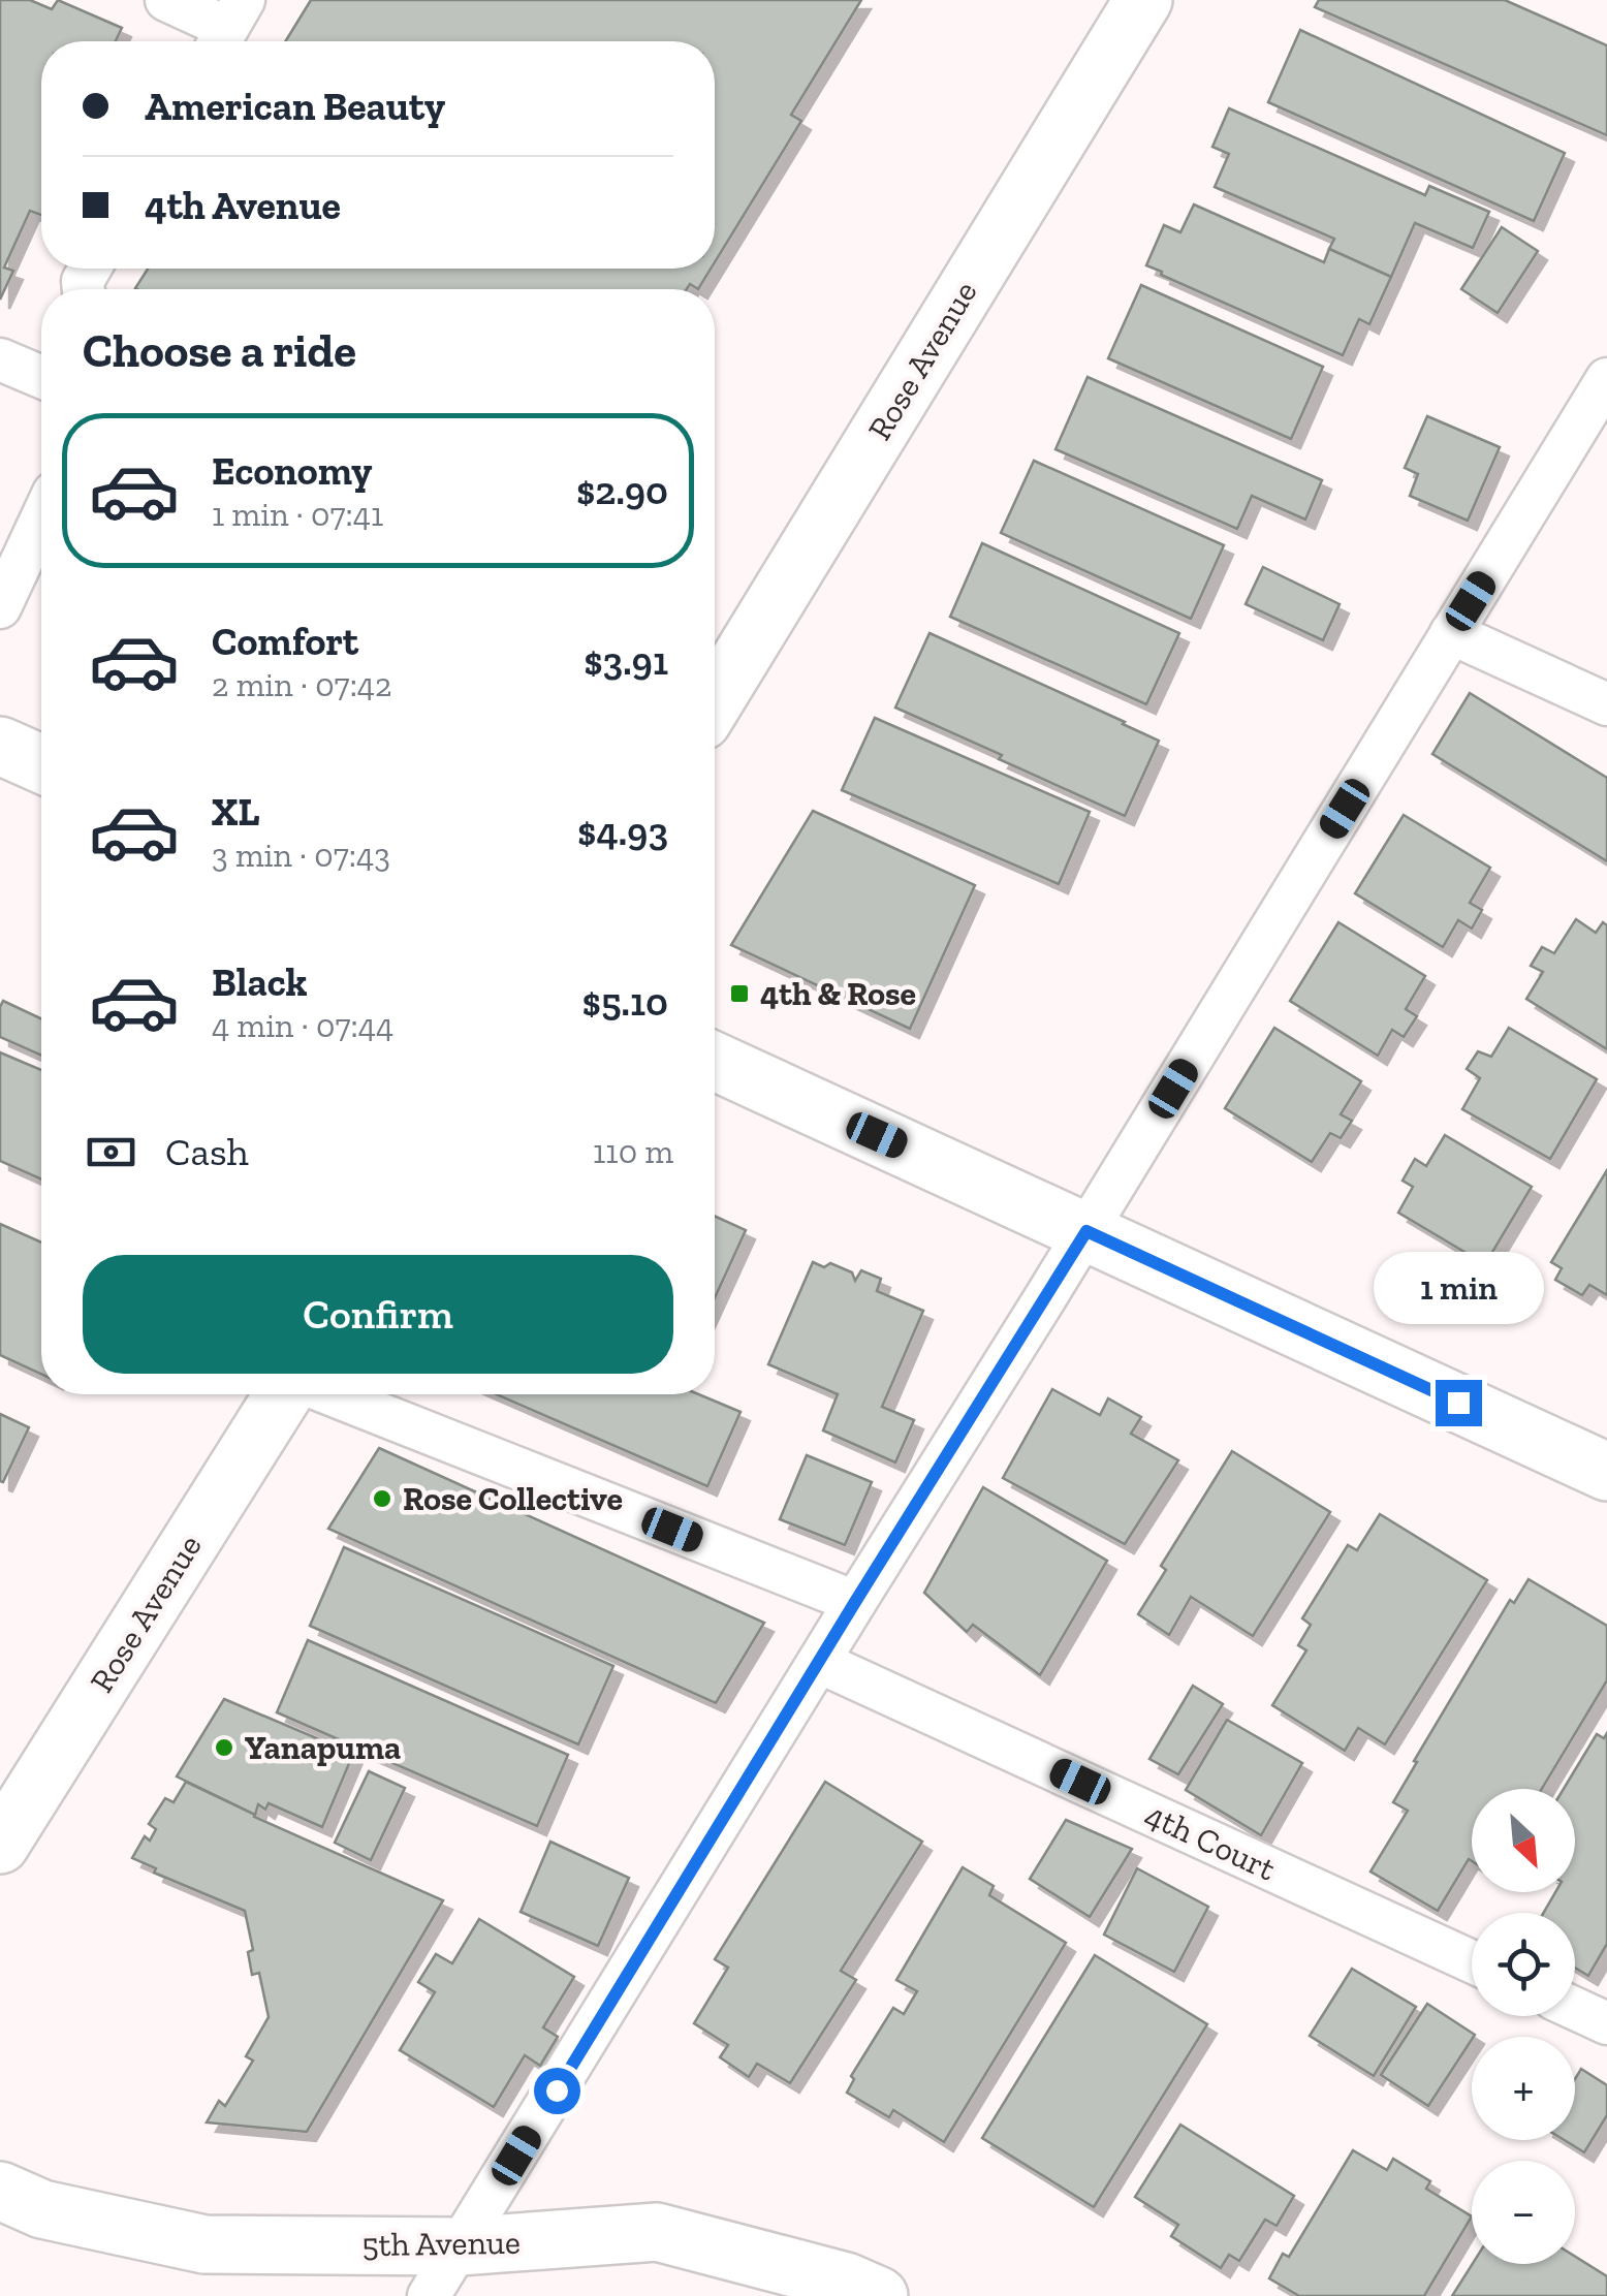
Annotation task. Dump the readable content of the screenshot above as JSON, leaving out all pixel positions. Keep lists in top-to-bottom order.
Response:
{
  "streets": {
    "street": ["Rose Avenue", "5th Avenue"],
    "lane": ["4th Court"]
  },
  "places": {
    "transit": ["4th & Rose"],
    "other": ["Rose Collective", "Yanapuma"]
  },
  "north": "bottom right",
  "page": {
    "banner": ["American Beauty", "4th Avenue"],
    "heading": "Choose a ride",
    "list": [
      {
        "name": "Economy",
        "note": "1 min · 07:41",
        "value": "$2.90"
      },
      {
        "name": "Comfort",
        "note": "2 min · 07:42",
        "value": "$3.91"
      },
      {
        "name": "XL",
        "note": "3 min · 07:43",
        "value": "$4.93"
      },
      {
        "name": "Black",
        "note": "4 min · 07:44",
        "value": "$5.10"
      }
    ],
    "pay": ["Cash", "110 m"],
    "buttons": "Confirm",
    "bubble": "1 min",
    "map_buttons": ["+", "−"]
  }
}
